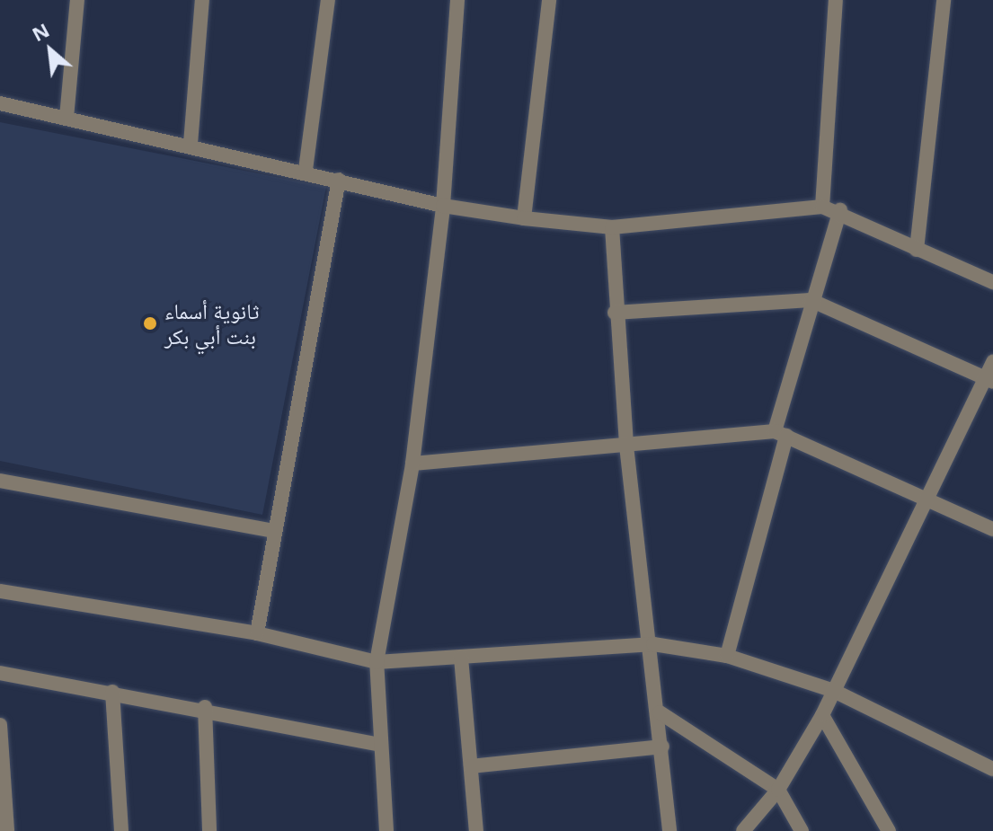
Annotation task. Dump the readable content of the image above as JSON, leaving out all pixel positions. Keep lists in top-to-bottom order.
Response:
{
  "places": ["ثانوية أسماء بنت أبي بكر"],
  "north": "top left"
}
